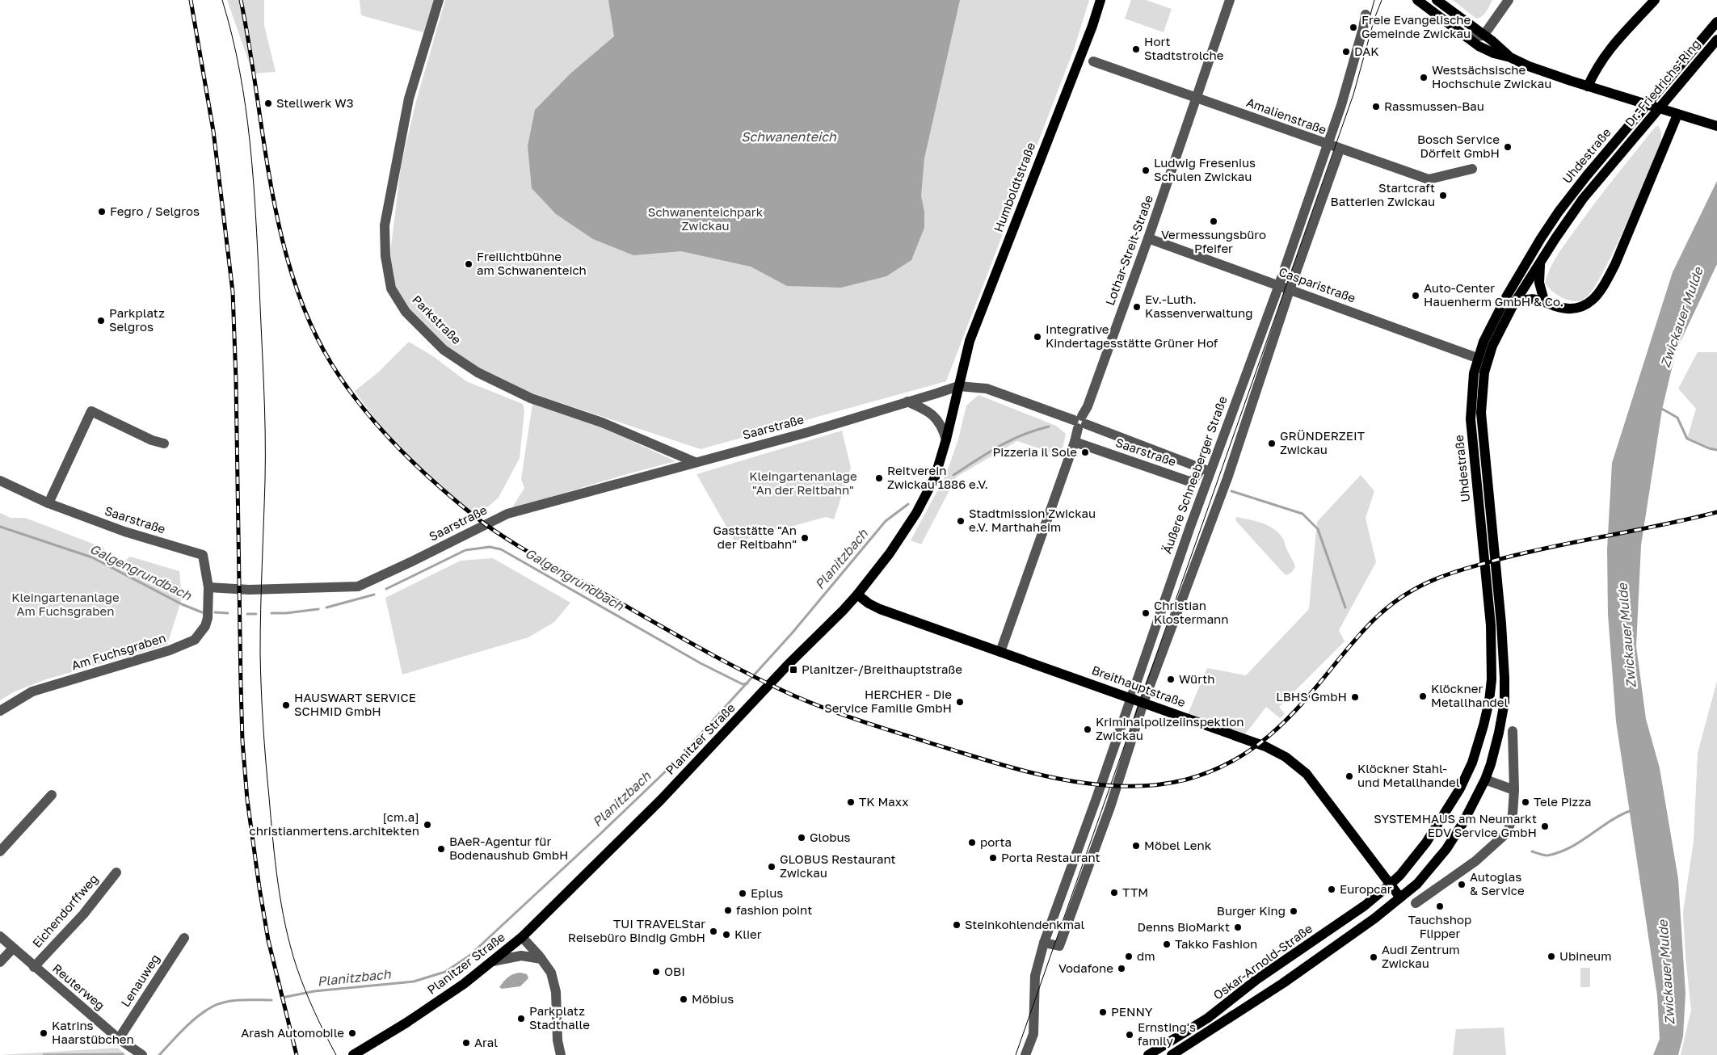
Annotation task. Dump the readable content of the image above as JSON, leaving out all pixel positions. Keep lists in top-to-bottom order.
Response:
{
  "streets": {
    "main road": [
      "Dr.-Friedrichs-Ring",
      "Uhdestraße",
      "Humboldtstraße",
      "Breithauptstraße",
      "Planitzer Straße",
      "Oskar-Arnold-Straße"
    ],
    "street": [
      "Amalienstraße",
      "Lothar-Streit-Straße",
      "Casparistraße",
      "Parkstraße",
      "Saarstraße",
      "Äußere Schneeberger Straße",
      "Am Fuchsgraben",
      "Eichendorffweg",
      "Lenauweg",
      "Reuterweg"
    ]
  },
  "crossings": [
    ["Dr.-Friedrichs-Ring", "Uhdestraße"],
    ["Amalienstraße", "Lothar-Streit-Straße"],
    ["Amalienstraße", "Äußere Schneeberger Straße"],
    ["Uhdestraße", "Casparistraße"],
    ["Uhdestraße", "Breithauptstraße"],
    ["Uhdestraße", "Oskar-Arnold-Straße"],
    ["Humboldtstraße", "Saarstraße"],
    ["Humboldtstraße", "Planitzer Straße"],
    ["Lothar-Streit-Straße", "Casparistraße"],
    ["Lothar-Streit-Straße", "Saarstraße"],
    ["Lothar-Streit-Straße", "Breithauptstraße"],
    ["Casparistraße", "Äußere Schneeberger Straße"],
    ["Parkstraße", "Saarstraße"],
    ["Saarstraße", "Äußere Schneeberger Straße"],
    ["Saarstraße", "Am Fuchsgraben"],
    ["Saarstraße", "Planitzer Straße"],
    ["Äußere Schneeberger Straße", "Breithauptstraße"],
    ["Breithauptstraße", "Planitzer Straße"],
    ["Breithauptstraße", "Oskar-Arnold-Straße"],
    ["Eichendorffweg", "Reuterweg"],
    ["Lenauweg", "Reuterweg"]
  ],
  "water": [
    "Schwanenteich",
    "Zwickauer Mulde",
    "Planitzbach",
    "Galgengrundbach"
  ],
  "parks": ["Schwanenteichpark Zwickau", "Kleingartenanlage \"An der Reitbahn\"", "Kleingartenanlage Am Fuchsgraben"],
  "places": {
    "other": [
      "Freie Evangelische Gemeinde Zwickau",
      "Hort Stadtstrolche",
      "DAK",
      "Westsächsische Hochschule Zwickau",
      "Stellwerk W3",
      "Rassmussen-Bau",
      "Bosch Service Dörfelt GmbH",
      "Ludwig Fresenius Schulen Zwickau",
      "Startcraft Batterien Zwickau",
      "Fegro / Selgros",
      "Vermessungsbüro Pfeifer",
      "Freilichtbühne am Schwanenteich",
      "Auto-Center Hauenherm GmbH & Co.",
      "Ev.-Luth. Kassenverwaltung",
      "Parkplatz Selgros",
      "Integrative Kindertagesstätte Grüner Hof",
      "GRÜNDERZEIT Zwickau",
      "Pizzeria il Sole",
      "Reitverein Zwickau 1886 e.V.",
      "Stadtmission Zwickau e.V. Marthaheim",
      "Gaststätte \"An der Reitbahn\"",
      "Christian Klostermann",
      "Würth",
      "Klöckner Metallhandel",
      "LBHS GmbH",
      "HERCHER - Die Service Familie GmbH",
      "HAUSWART SERVICE SCHMID GmbH",
      "Kriminalpolizeiinspektion Zwickau",
      "Klöckner Stahl- und Metallhandel",
      "TK Maxx",
      "Tele Pizza",
      "[cm.a] christianmertens.architekten",
      "SYSTEMHAUS am Neumarkt EDV Service GmbH",
      "Globus",
      "porta",
      "Möbel Lenk",
      "BAeR-Agentur für Bodenaushub GmbH",
      "Porta Restaurant",
      "GLOBUS Restaurant Zwickau",
      "Autoglas & Service",
      "Europcar",
      "TTM",
      "Eplus",
      "Tauchshop Flipper",
      "fashion point",
      "Burger King",
      "Steinkohlendenkmal",
      "Denns BioMarkt",
      "TUI TRAVELStar Reisebüro Bindig GmbH",
      "Klier",
      "Takko Fashion",
      "dm",
      "Ubineum",
      "Audi Zentrum Zwickau",
      "Vodafone",
      "OBI",
      "Möbius",
      "PENNY",
      "Parkplatz Stadthalle",
      "Katrins Haarstübchen",
      "Arash Automobile",
      "Ernsting's family",
      "Aral"
    ],
    "transit": ["Planitzer-/Breithauptstraße"]
  }
}
